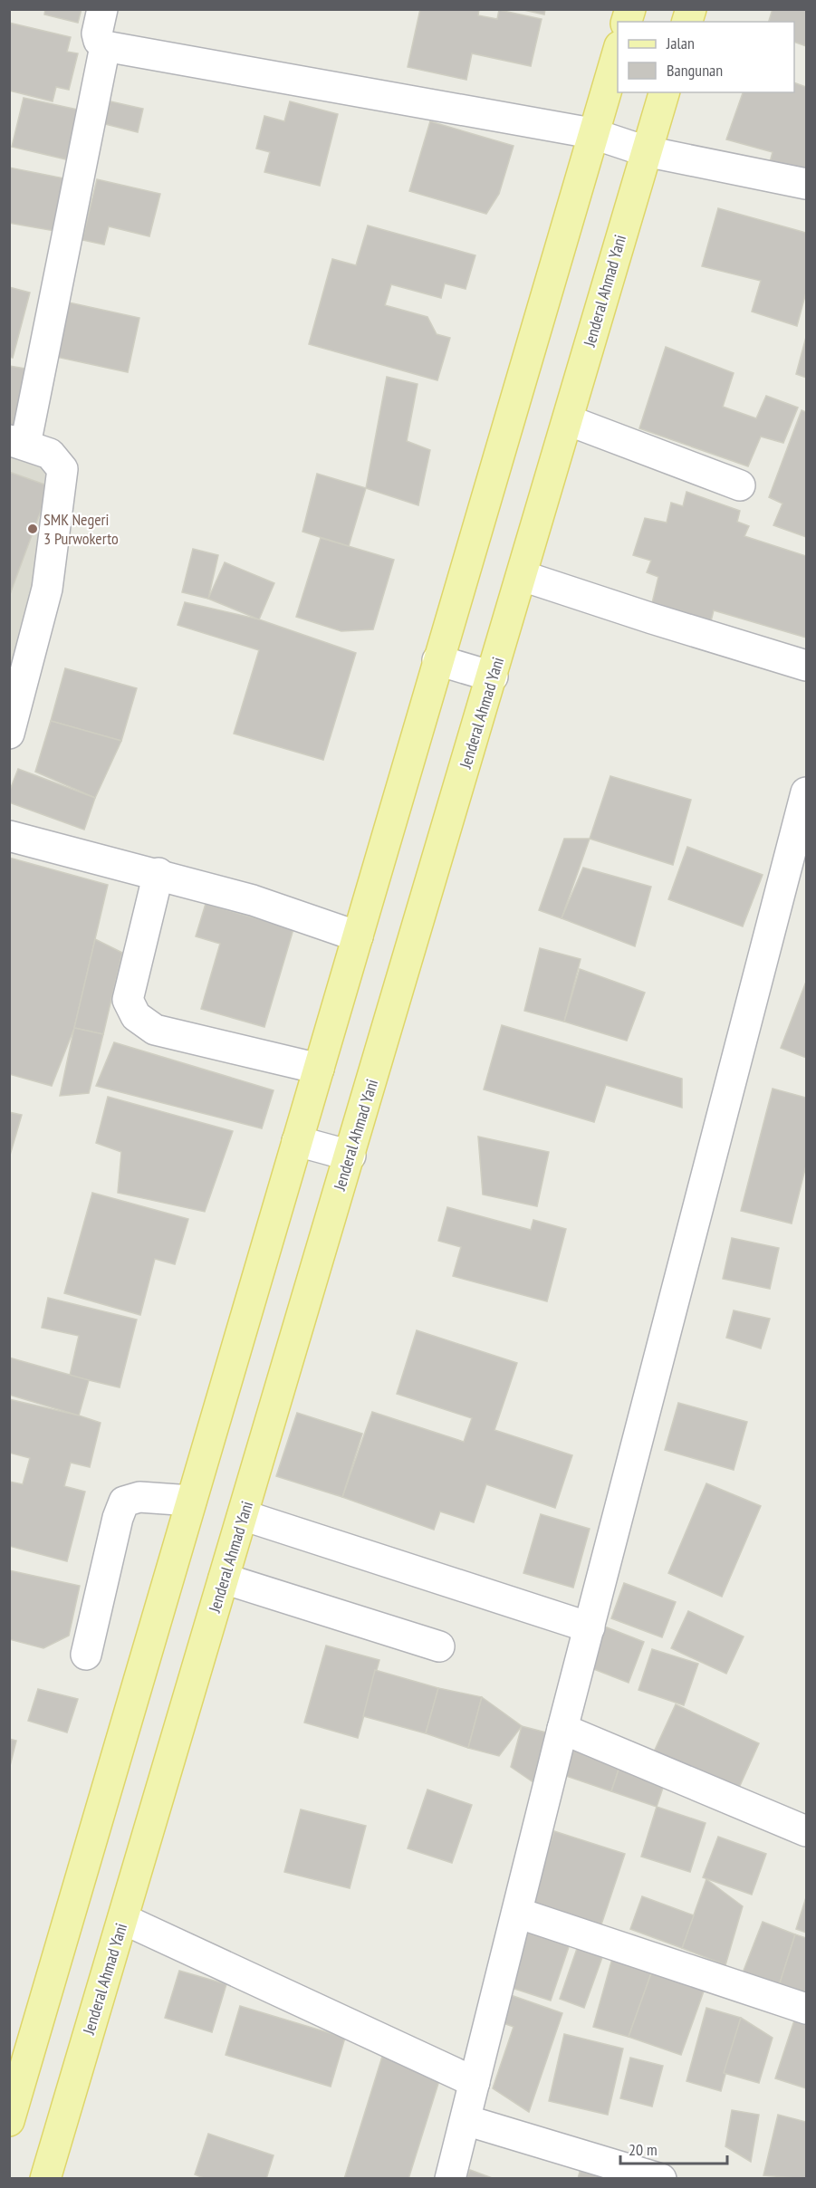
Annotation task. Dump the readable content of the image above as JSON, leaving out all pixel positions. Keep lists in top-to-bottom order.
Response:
{
  "streets": {
    "main road": ["Jenderal Ahmad Yani"]
  },
  "places": ["SMK Negeri 3 Purwokerto"],
  "legend": ["Jalan", "Bangunan"],
  "scale_bar": "20 m"
}
